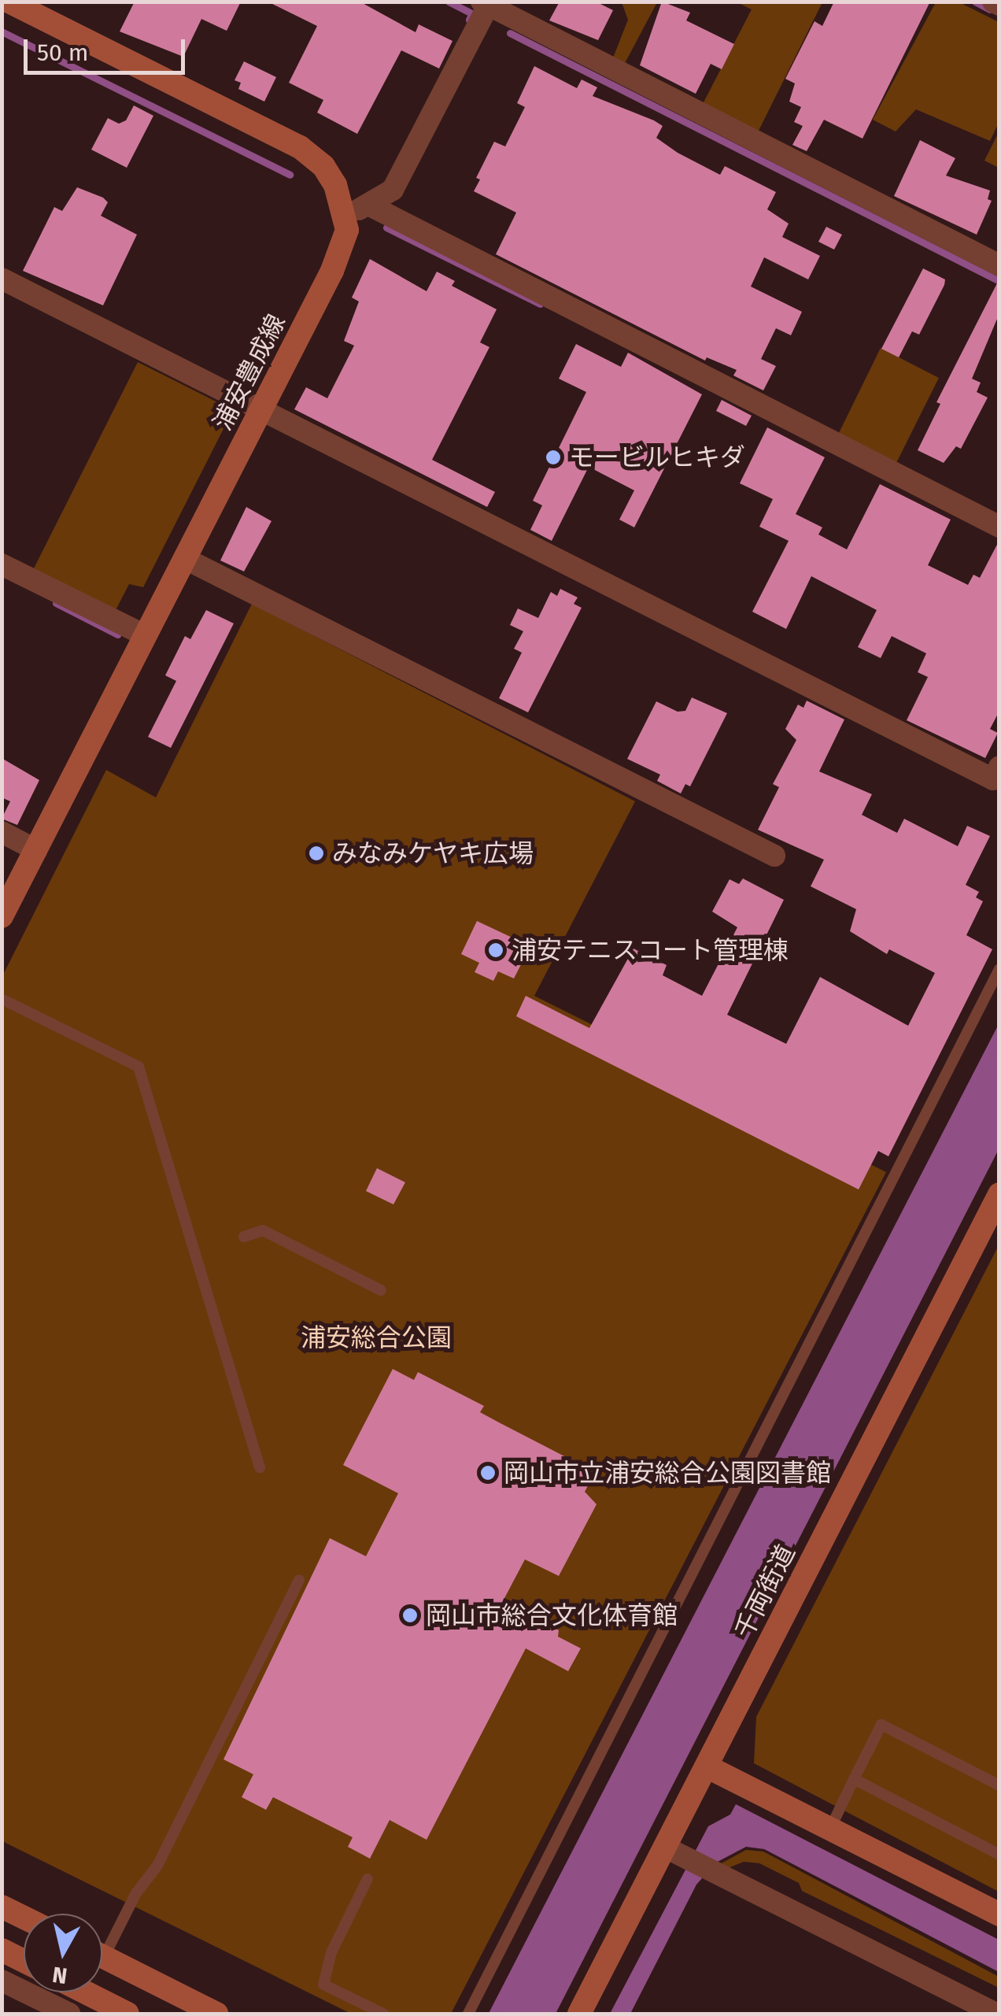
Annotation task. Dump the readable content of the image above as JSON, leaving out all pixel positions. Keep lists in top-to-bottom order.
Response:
{
  "streets": {
    "street": ["浦安豊成線", "千両街道"]
  },
  "parks": ["浦安総合公園"],
  "places": [
    "モービルヒキダ",
    "みなみケヤキ広場",
    "浦安テニスコート管理棟",
    "岡山市立浦安総合公園図書館",
    "岡山市総合文化体育館"
  ],
  "scale_bar": "50 m",
  "north": "bottom"
}
